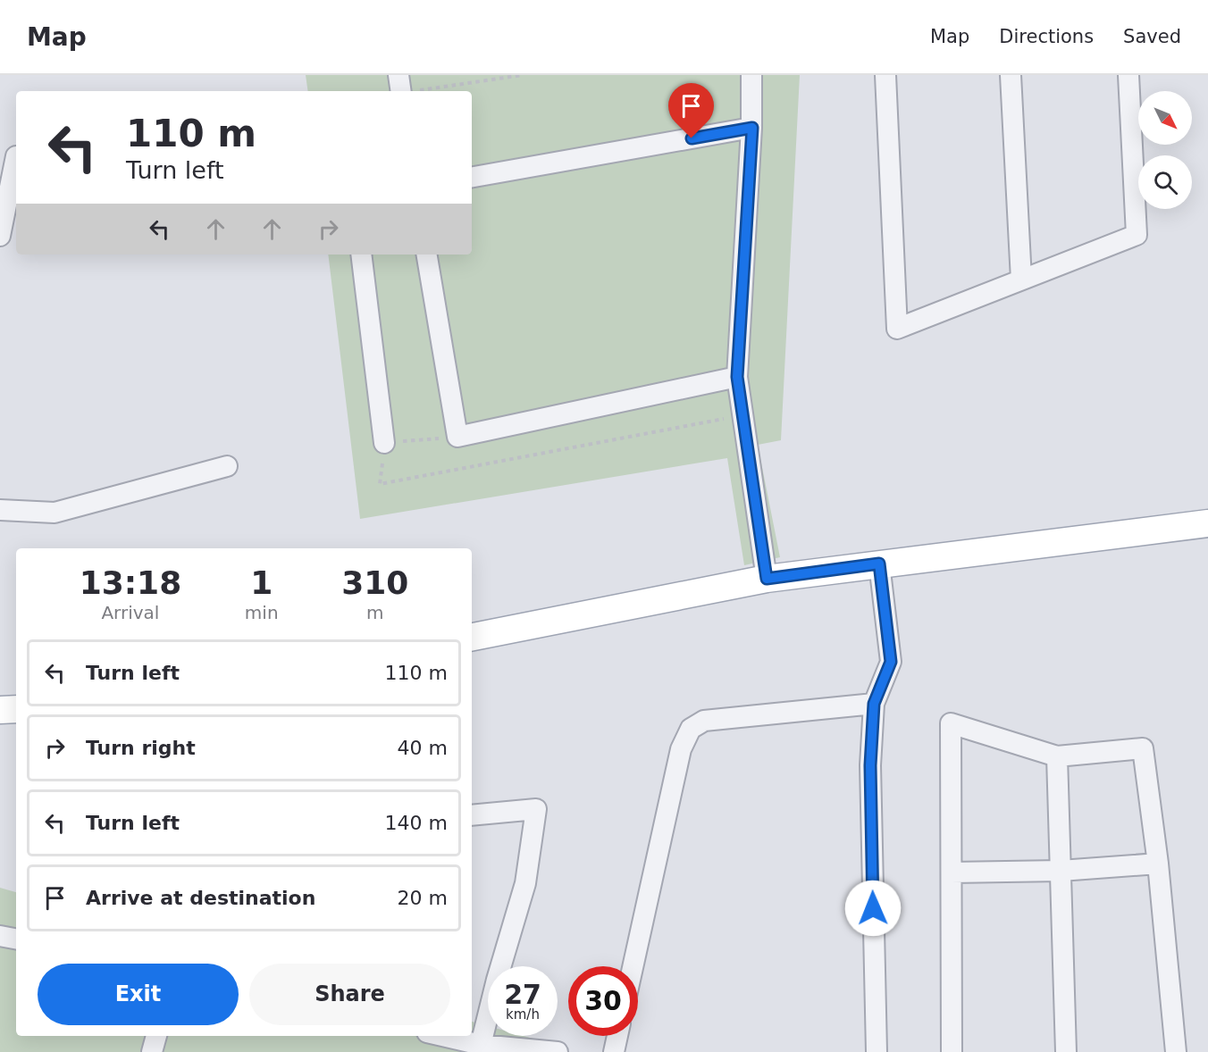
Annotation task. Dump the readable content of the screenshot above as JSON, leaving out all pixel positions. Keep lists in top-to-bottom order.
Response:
{
  "north": "bottom right",
  "page": {
    "header": "Map",
    "nav": ["Map", "Directions", "Saved"],
    "turn": ["110 m", "Turn left"],
    "eta": [
      "13:18",
      "Arrival",
      "1",
      "min",
      "310",
      "m"
    ],
    "list": [
      {
        "name": "Turn left",
        "value": "110 m"
      },
      {
        "name": "Turn right",
        "value": "40 m"
      },
      {
        "name": "Turn left",
        "value": "140 m"
      },
      {
        "name": "Arrive at destination",
        "value": "20 m"
      }
    ],
    "buttons": ["Exit", "Share"],
    "speed": "27 km/h",
    "limit": "30"
  }
}
